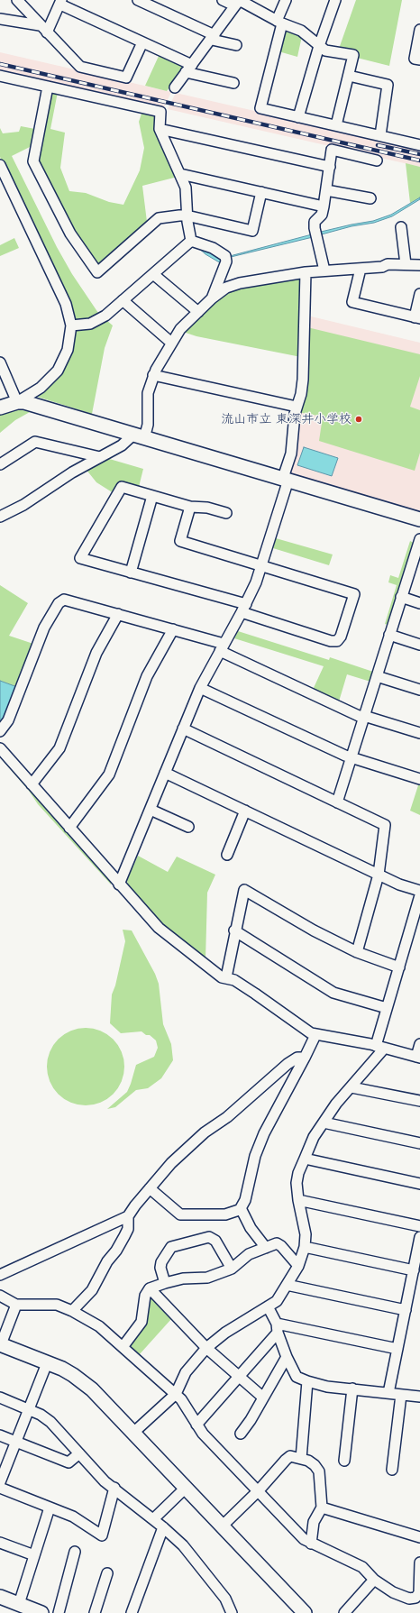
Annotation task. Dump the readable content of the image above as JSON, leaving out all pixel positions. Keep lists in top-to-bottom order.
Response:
{
  "places": ["流山市立 東深井小学校"]
}
